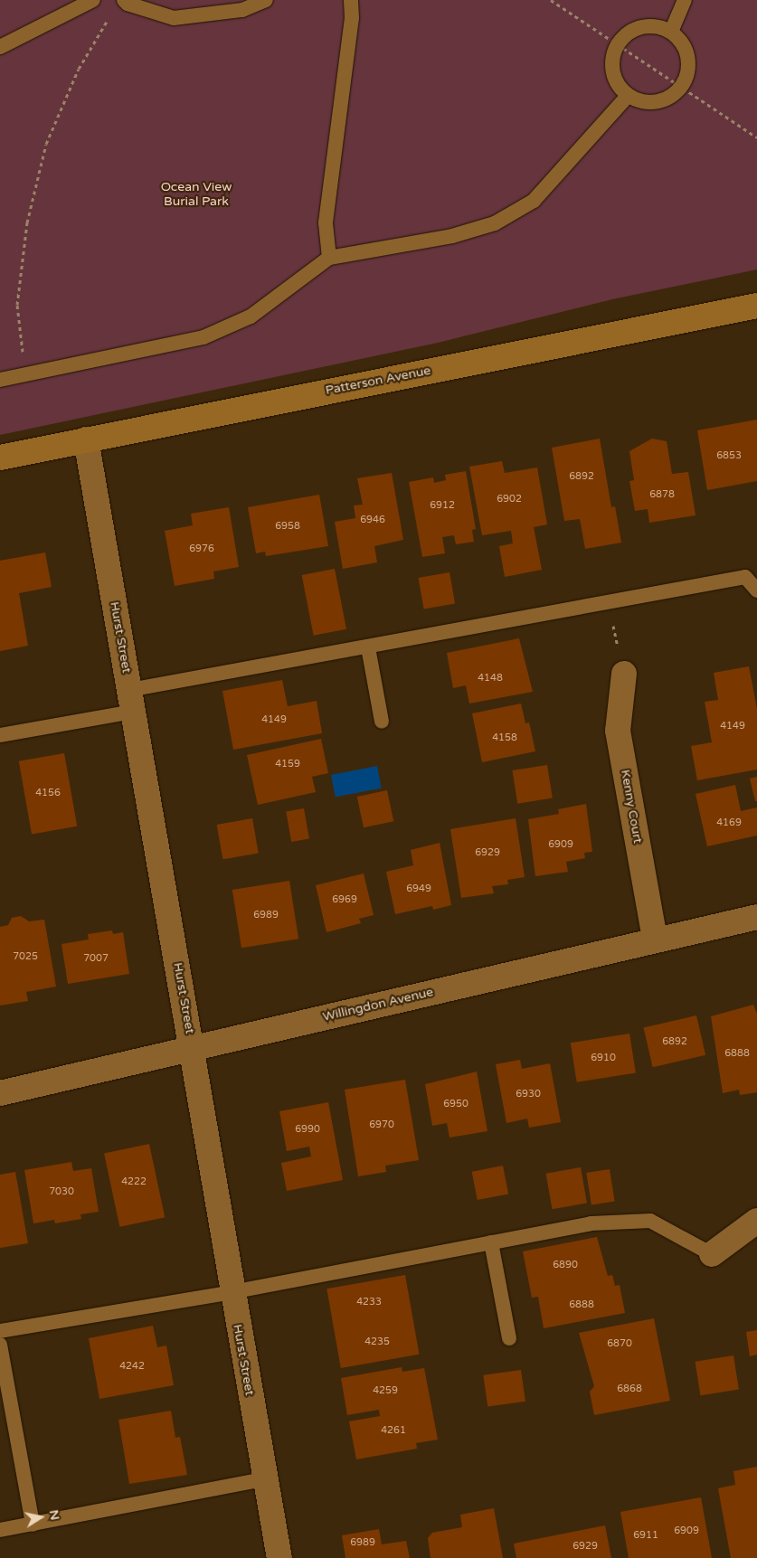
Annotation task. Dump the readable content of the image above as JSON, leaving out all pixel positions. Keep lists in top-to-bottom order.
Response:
{
  "streets": {
    "street": [
      "Patterson Avenue",
      "Hurst Street",
      "Kenny Court",
      "Willingdon Avenue"
    ]
  },
  "crossings": [
    ["Patterson Avenue", "Hurst Street"],
    ["Hurst Street", "Willingdon Avenue"],
    ["Kenny Court", "Willingdon Avenue"]
  ],
  "parks": ["Ocean View Burial Park"],
  "house_numbers": [
    "6853",
    "6892",
    "6878",
    "6902",
    "6912",
    "6946",
    "6958",
    "6976",
    "4148",
    "4149",
    "4149",
    "4158",
    "4159",
    "4156",
    "4169",
    "6909",
    "6929",
    "6949",
    "6969",
    "6989",
    "7025",
    "7007",
    "6892",
    "6888",
    "6910",
    "6930",
    "6950",
    "6970",
    "6990",
    "4222",
    "7030",
    "6890",
    "4233",
    "6888",
    "4235",
    "6870",
    "4242",
    "6868",
    "4259",
    "4261",
    "6909",
    "6911",
    "6989",
    "6929"
  ],
  "north": "right"
}
